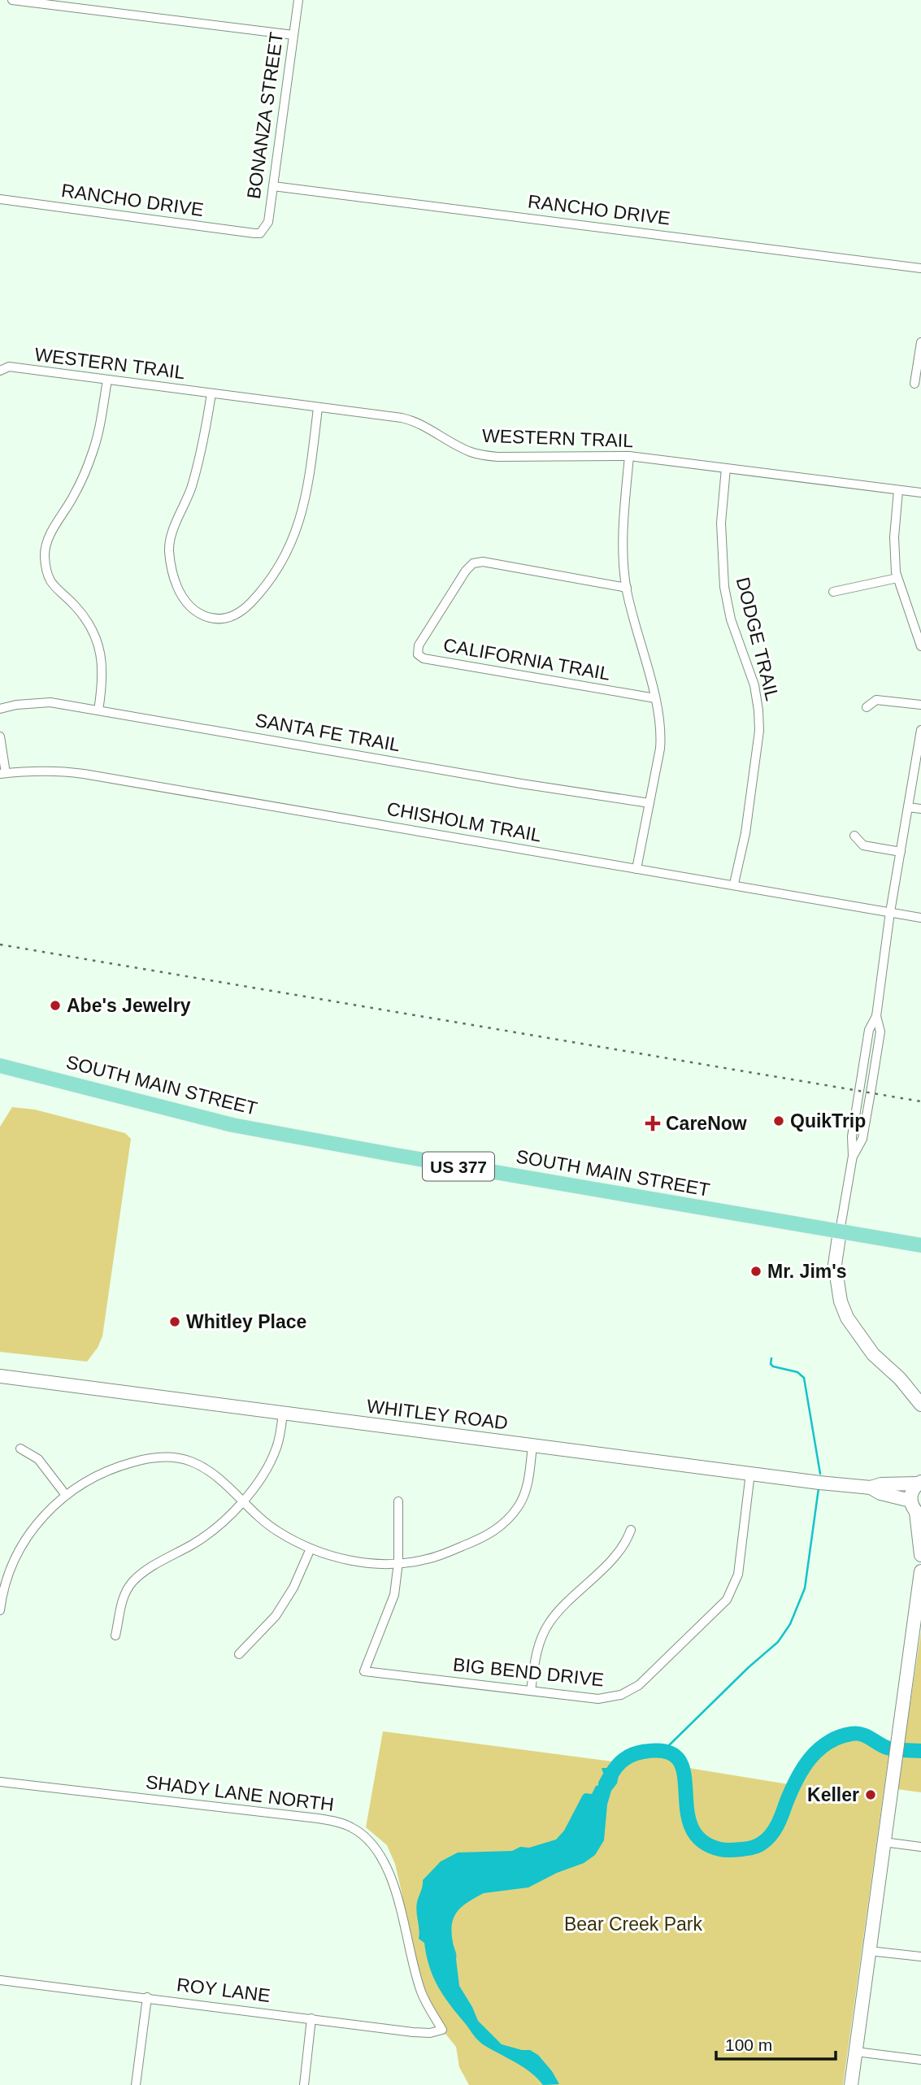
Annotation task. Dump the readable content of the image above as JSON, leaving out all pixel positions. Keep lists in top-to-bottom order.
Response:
{
  "streets": {
    "main road": ["SOUTH MAIN STREET", "US 377"],
    "street": [
      "BONANZA STREET",
      "RANCHO DRIVE",
      "WESTERN TRAIL",
      "DODGE TRAIL",
      "CALIFORNIA TRAIL",
      "SANTA FE TRAIL",
      "CHISHOLM TRAIL",
      "WHITLEY ROAD",
      "BIG BEND DRIVE",
      "SHADY LANE NORTH",
      "ROY LANE"
    ]
  },
  "crossings": [
    ["BONANZA STREET", "RANCHO DRIVE"],
    ["WESTERN TRAIL", "DODGE TRAIL"],
    ["DODGE TRAIL", "CHISHOLM TRAIL"],
    ["WHITLEY ROAD", "BIG BEND DRIVE"],
    ["SHADY LANE NORTH", "ROY LANE"]
  ],
  "parks": ["Bear Creek Park"],
  "places": {
    "other": [
      "Abe's Jewelry",
      "QuikTrip",
      "Mr. Jim's",
      "Whitley Place",
      "Keller"
    ],
    "health": ["CareNow"]
  },
  "scale_bar": "100 m"
}
